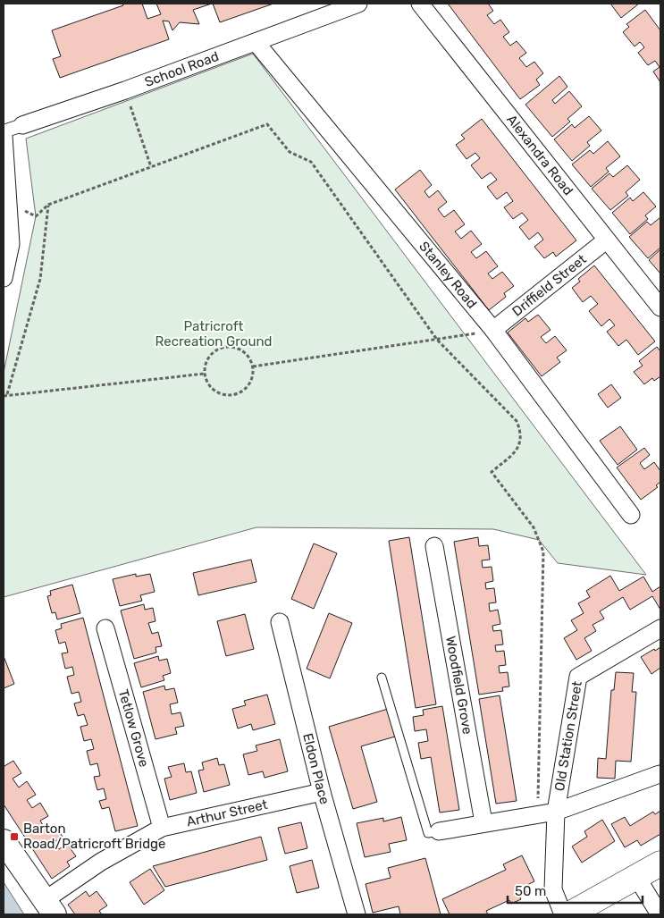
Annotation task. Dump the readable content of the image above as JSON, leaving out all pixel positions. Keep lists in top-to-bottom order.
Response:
{
  "streets": {
    "street": [
      "School Road",
      "Alexandra Road",
      "Stanley Road",
      "Driffield Street",
      "Woodfield Grove",
      "Tetlow Grove",
      "Old Station Street",
      "Eldon Place",
      "Arthur Street"
    ]
  },
  "crossings": [
    ["School Road", "Stanley Road"],
    ["Alexandra Road", "Driffield Street"],
    ["Stanley Road", "Driffield Street"],
    ["Tetlow Grove", "Arthur Street"],
    ["Eldon Place", "Arthur Street"]
  ],
  "parks": ["Patricroft Recreation Ground"],
  "places": {
    "transit": ["Barton Road/Patricroft Bridge"]
  },
  "scale_bar": "50 m"
}
